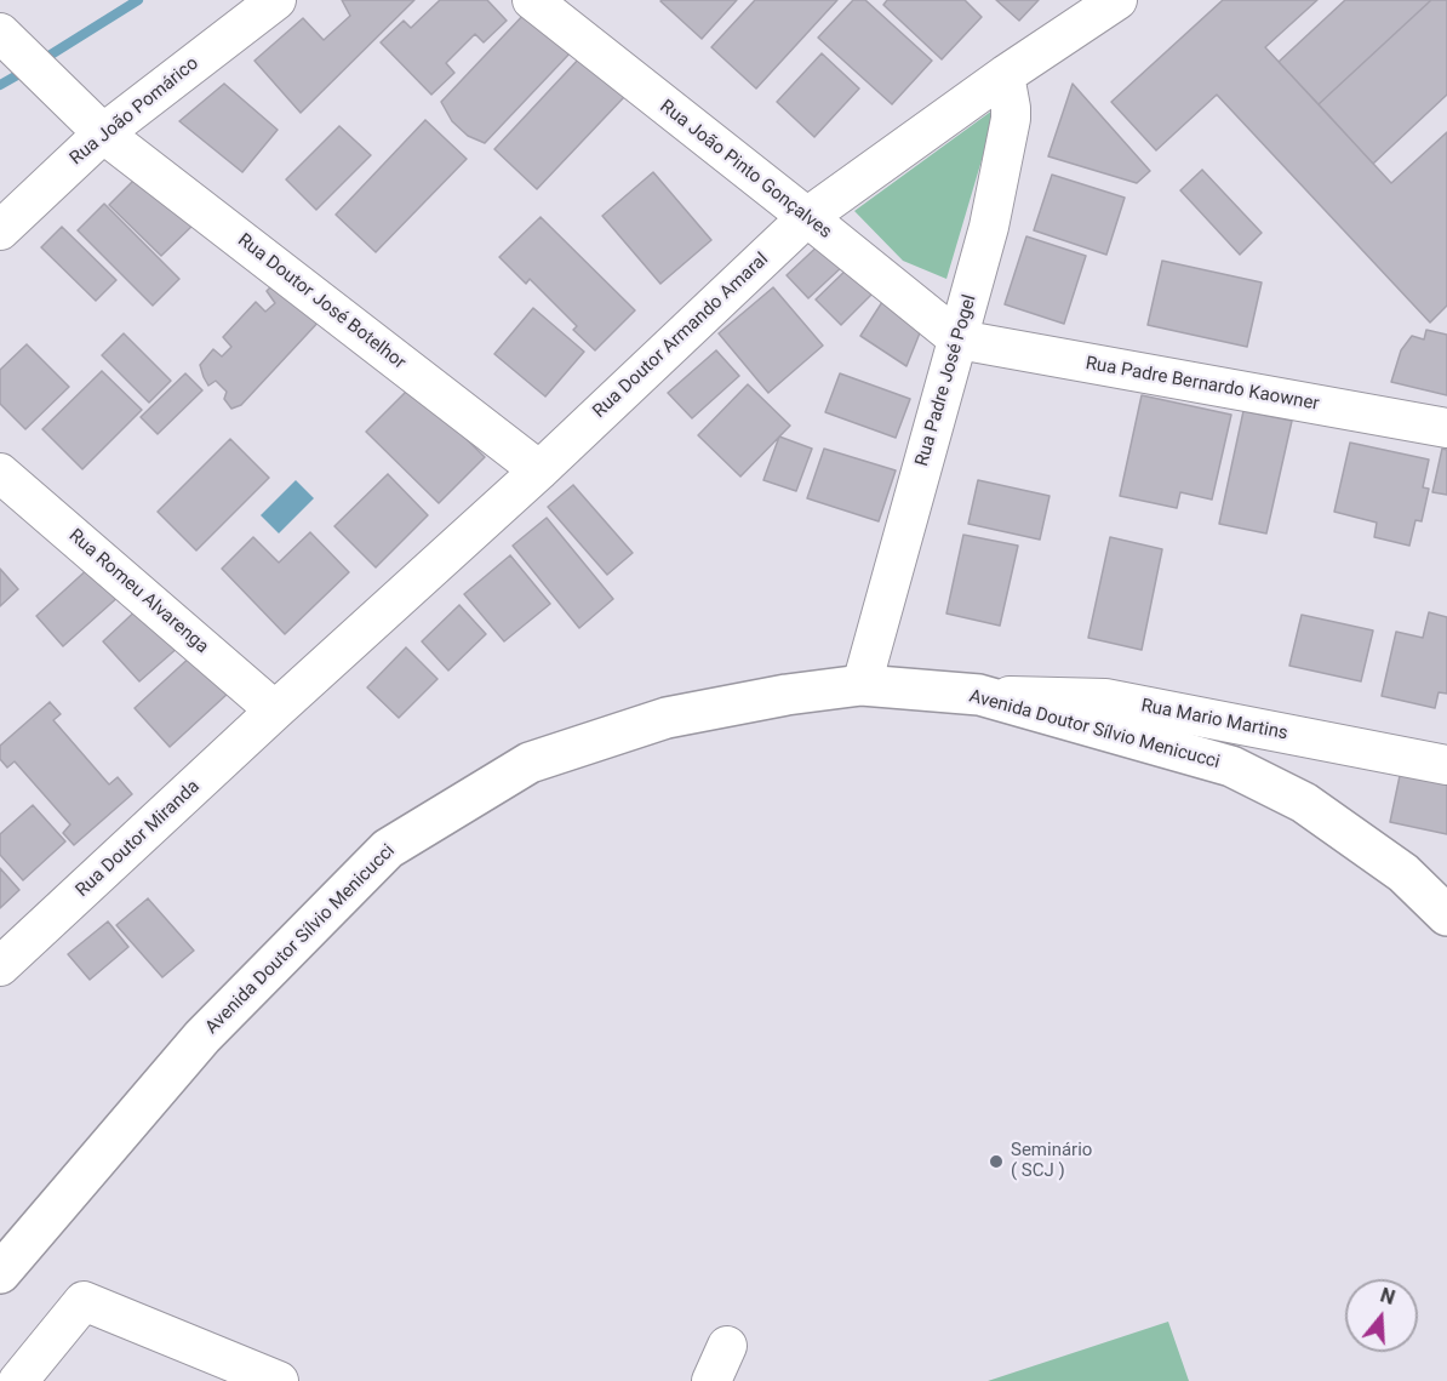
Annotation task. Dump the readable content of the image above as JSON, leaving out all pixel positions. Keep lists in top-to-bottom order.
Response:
{
  "streets": {
    "main road": ["Avenida Doutor Sílvio Menicucci"],
    "street": [
      "Rua João Pomárico",
      "Rua João Pinto Gonçalves",
      "Rua Doutor José Botelhor",
      "Rua Doutor Armando Amaral",
      "Rua Padre José Pogel",
      "Rua Padre Bernardo Kaowner",
      "Rua Romeu Alvarenga",
      "Rua Mario Martins",
      "Rua Doutor Miranda"
    ]
  },
  "crossings": [
    ["Rua João Pomárico", "Rua Doutor José Botelhor"],
    ["Rua João Pinto Gonçalves", "Rua Doutor Armando Amaral"],
    ["Rua João Pinto Gonçalves", "Rua Padre José Pogel"],
    ["Rua João Pinto Gonçalves", "Rua Padre Bernardo Kaowner"],
    ["Rua Doutor José Botelhor", "Rua Doutor Armando Amaral"],
    ["Rua Doutor Armando Amaral", "Rua Padre José Pogel"],
    ["Rua Doutor Armando Amaral", "Rua Romeu Alvarenga"],
    ["Rua Doutor Armando Amaral", "Rua Doutor Miranda"],
    ["Rua Padre José Pogel", "Rua Padre Bernardo Kaowner"],
    ["Rua Padre José Pogel", "Avenida Doutor Sílvio Menicucci"],
    ["Rua Romeu Alvarenga", "Rua Doutor Miranda"],
    ["Rua Mario Martins", "Avenida Doutor Sílvio Menicucci"]
  ],
  "places": ["Seminário ( SCJ )"],
  "north": "top"
}
